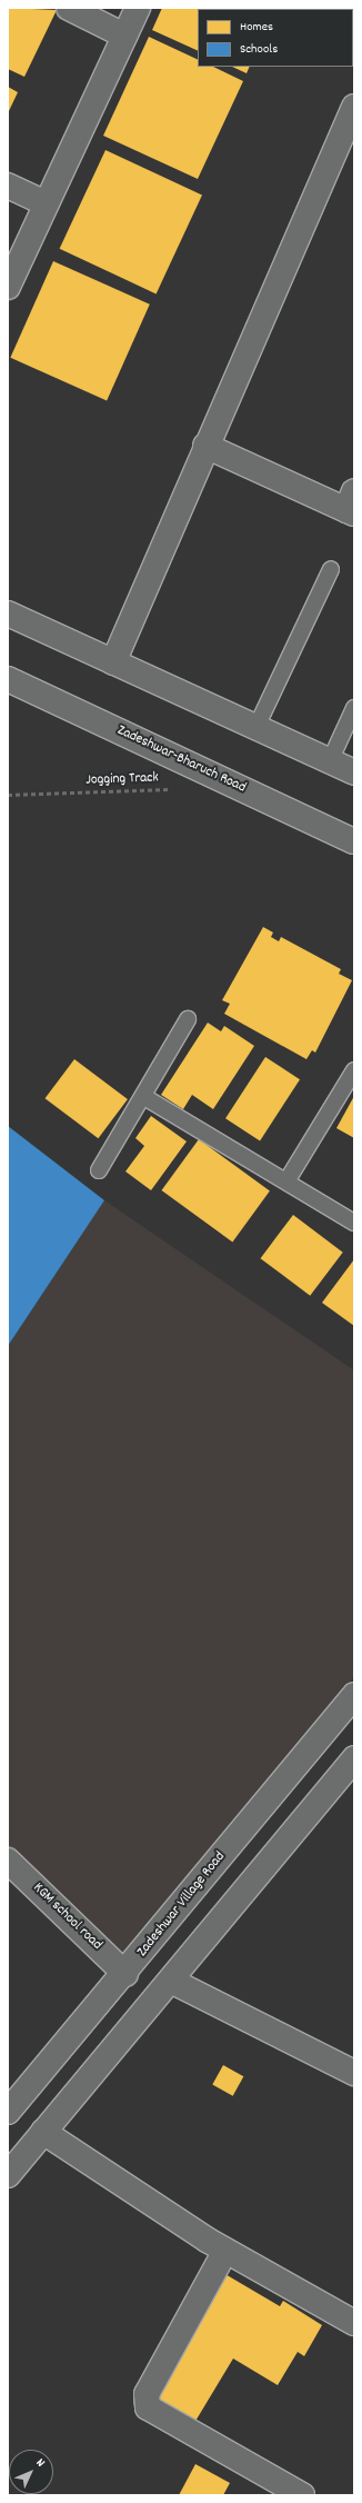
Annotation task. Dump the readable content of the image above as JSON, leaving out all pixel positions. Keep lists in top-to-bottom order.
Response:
{
  "streets": {
    "street": ["Zadeshwar-Bharuch Road", "Zadeshwar Village Road", "KGM school road"],
    "path": ["Jogging Track"]
  },
  "crossings": [
    ["Zadeshwar Village Road", "KGM school road"]
  ],
  "legend": ["Homes", "Schools"],
  "north": "top right"
}
